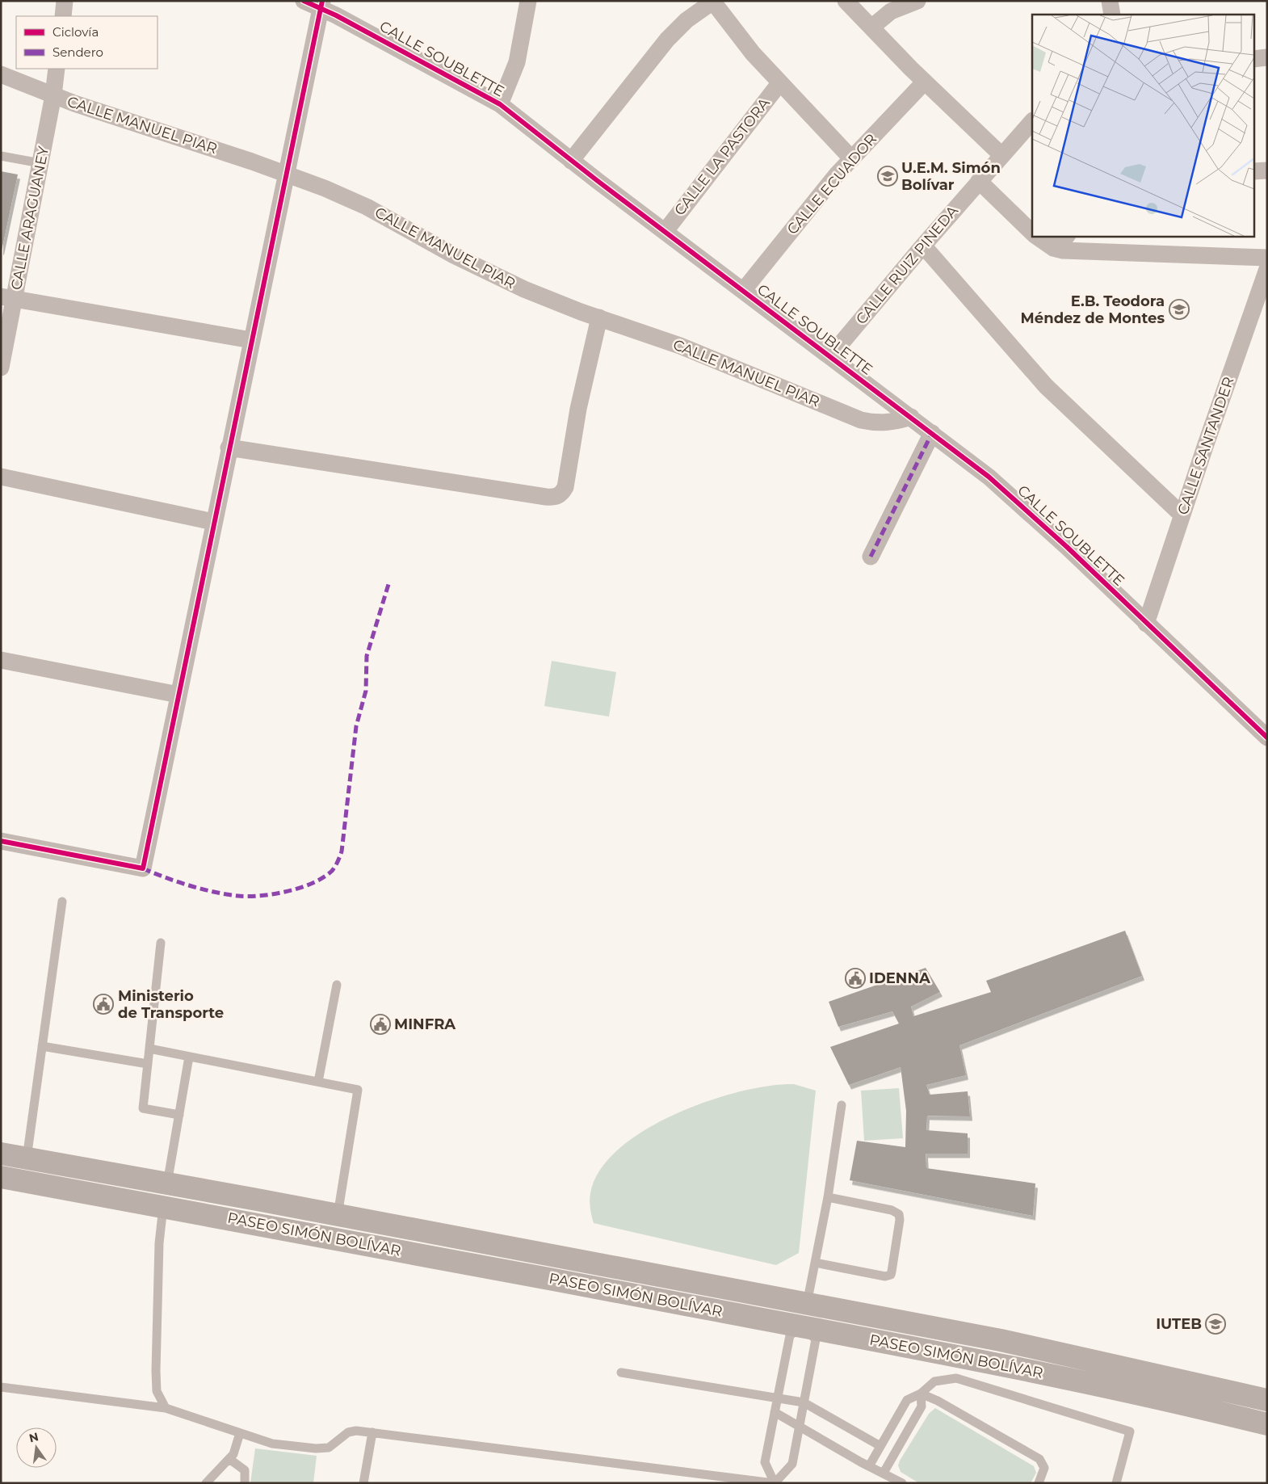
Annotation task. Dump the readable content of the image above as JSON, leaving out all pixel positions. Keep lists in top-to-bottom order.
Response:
{
  "streets": {
    "main road": ["PASEO SIMÓN BOLÍVAR"],
    "street": [
      "CALLE SOUBLETTE",
      "CALLE MANUEL PIAR",
      "CALLE LA PASTORA",
      "CALLE ECUADOR",
      "CALLE ARAGUANEY",
      "CALLE RUIZ PINEDA",
      "CALLE SANTANDER"
    ]
  },
  "crossings": [
    ["CALLE SOUBLETTE", "CALLE MANUEL PIAR"],
    ["CALLE SOUBLETTE", "CALLE LA PASTORA"],
    ["CALLE SOUBLETTE", "CALLE ECUADOR"],
    ["CALLE SOUBLETTE", "CALLE RUIZ PINEDA"],
    ["CALLE SOUBLETTE", "CALLE SANTANDER"],
    ["CALLE MANUEL PIAR", "CALLE ARAGUANEY"]
  ],
  "places": {
    "school or university": ["U.E.M. Simón Bolívar", "E.B. Teodora Méndez de Montes", "IUTEB"],
    "public building": ["IDENNA", "Ministerio de Transporte", "MINFRA"]
  },
  "legend": ["Ciclovía", "Sendero"],
  "north": "top"
}
